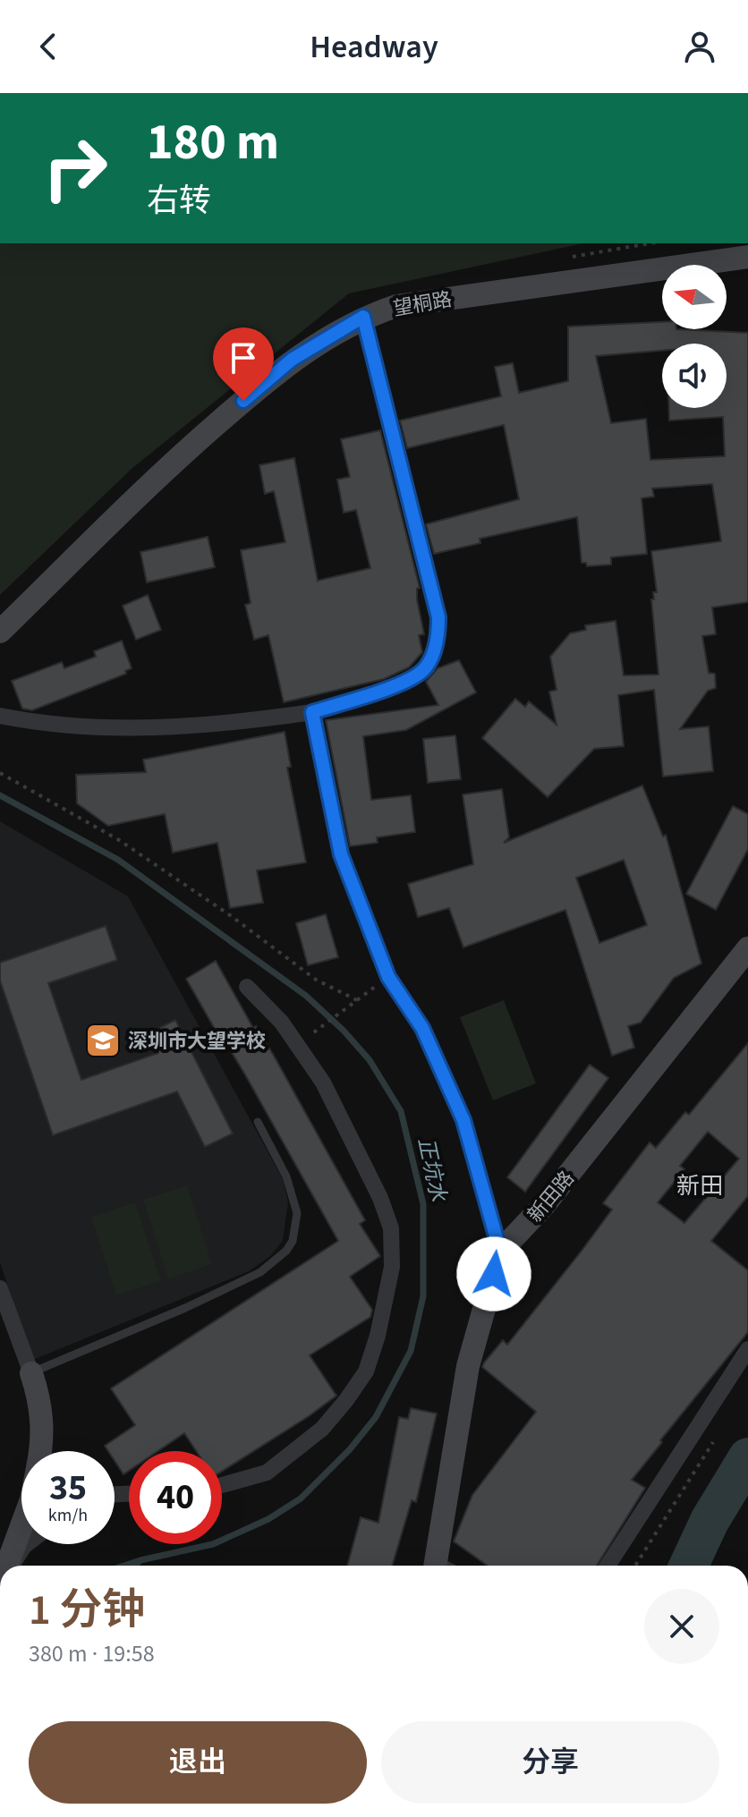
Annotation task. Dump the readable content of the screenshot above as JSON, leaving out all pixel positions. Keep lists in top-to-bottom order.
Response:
{
  "streets": {
    "street": ["望桐路", "新田路"]
  },
  "districts": ["新田"],
  "water": ["正坑水"],
  "places": {
    "school or university": ["深圳市大望学校"]
  },
  "north": "left",
  "page": {
    "header": "Headway",
    "turn": ["180 m", "右转"],
    "speed": "35 km/h",
    "limit": "40",
    "heading": ["1 分钟", "380 m · 19:58"],
    "buttons": ["退出", "分享"]
  }
}
